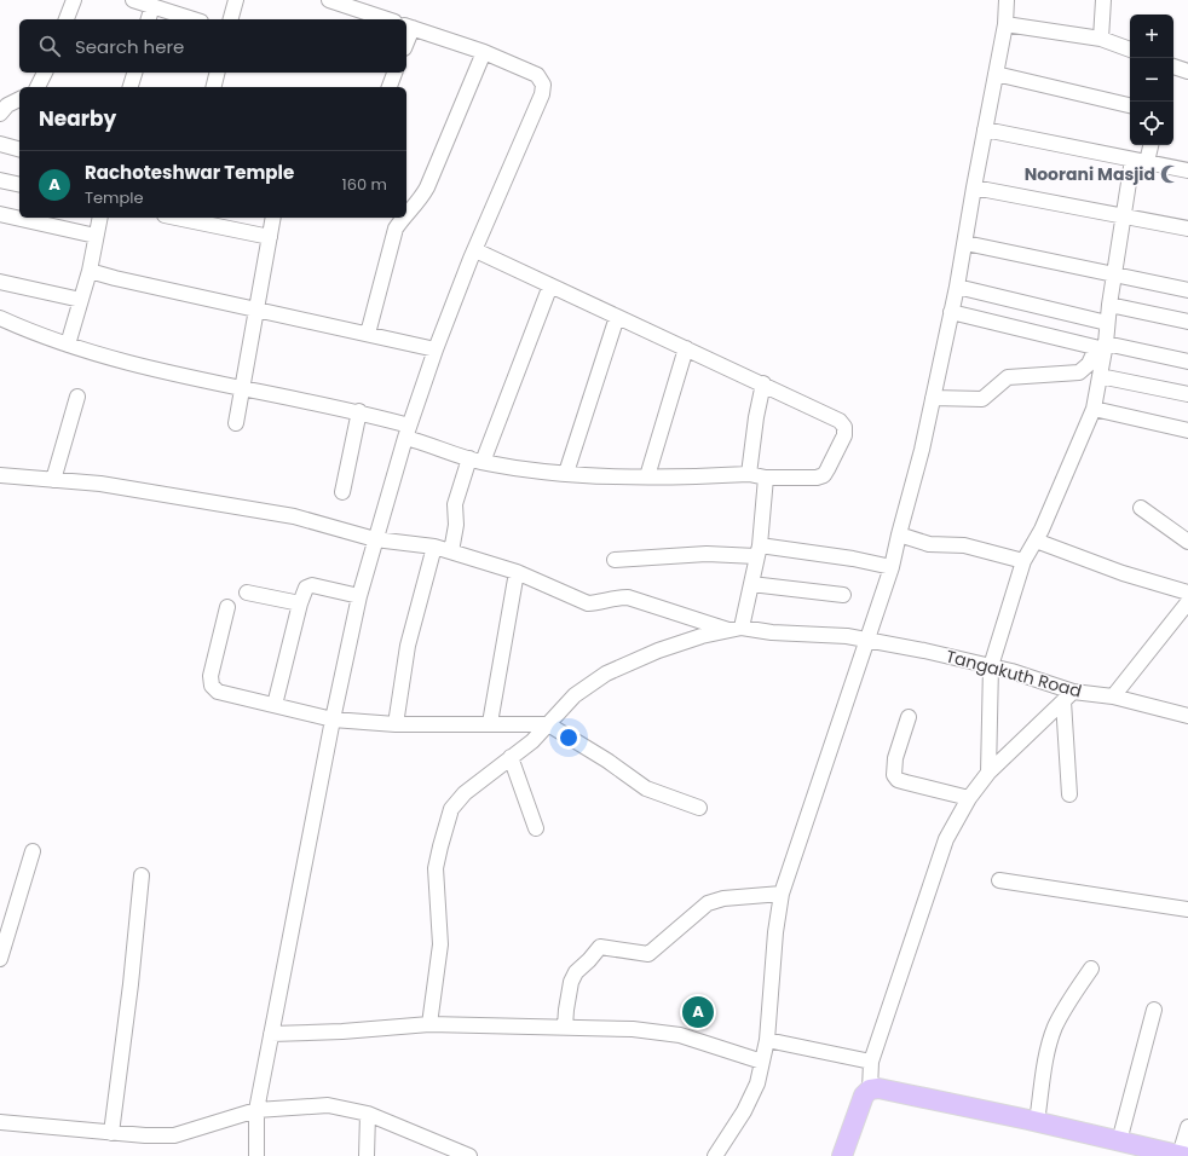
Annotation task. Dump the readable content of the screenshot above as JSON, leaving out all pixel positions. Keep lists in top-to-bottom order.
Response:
{
  "streets": {
    "street": ["Tangakuth Road"]
  },
  "places": {
    "mosque": ["Noorani Masjid"]
  },
  "page": {
    "map_buttons": ["+", "−"],
    "search": "Search here",
    "heading": "Nearby",
    "list": [
      {
        "mark": "A",
        "name": "Rachoteshwar Temple",
        "note": "Temple",
        "value": "160 m"
      }
    ],
    "pins": "A"
  }
}
